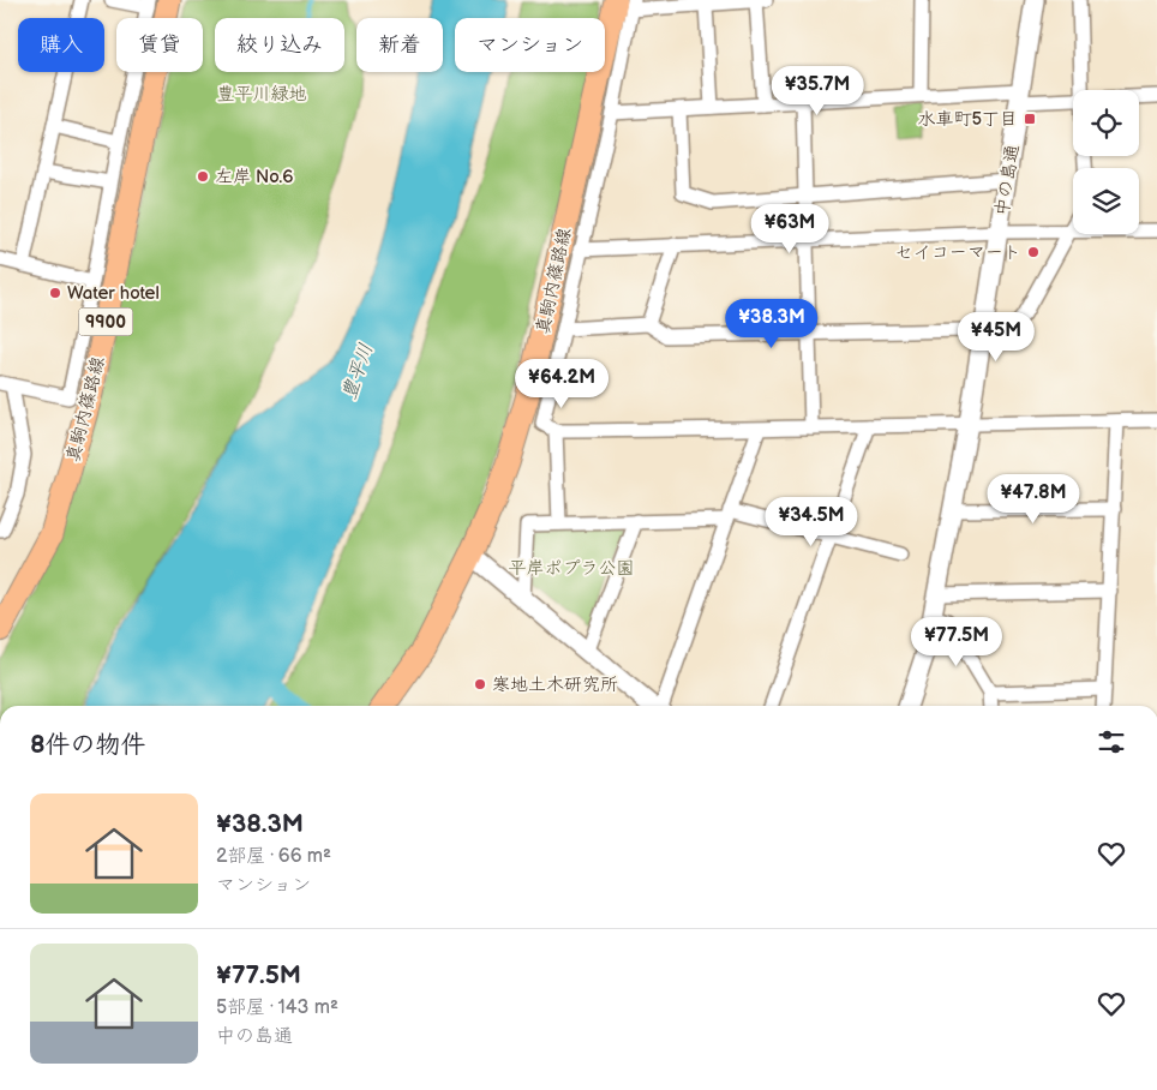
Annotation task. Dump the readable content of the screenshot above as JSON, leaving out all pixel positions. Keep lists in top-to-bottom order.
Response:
{
  "streets": {
    "main road": ["真駒内篠路線", "9900"],
    "street": ["中の島通"]
  },
  "water": ["豊平川"],
  "parks": ["豊平川緑地", "平岸ポプラ公園"],
  "places": {
    "transit": ["水車町5丁目"],
    "other": [
      "左岸 No.6",
      "セイコーマート",
      "Water hotel",
      "寒地土木研究所"
    ]
  },
  "page": {
    "chip": [
      "購入",
      "賃貸",
      "絞り込み",
      "新着",
      "マンション"
    ],
    "price": [
      "¥35.7M",
      "¥63M",
      "¥38.3M",
      "¥45M",
      "¥64.2M",
      "¥47.8M",
      "¥34.5M",
      "¥77.5M"
    ],
    "heading": "8件の物件",
    "list": [
      {
        "name": "¥38.3M",
        "note": "2部屋 · 66 m² · マンション"
      },
      {
        "name": "¥77.5M",
        "note": "5部屋 · 143 m² · 中の島通"
      }
    ]
  }
}
